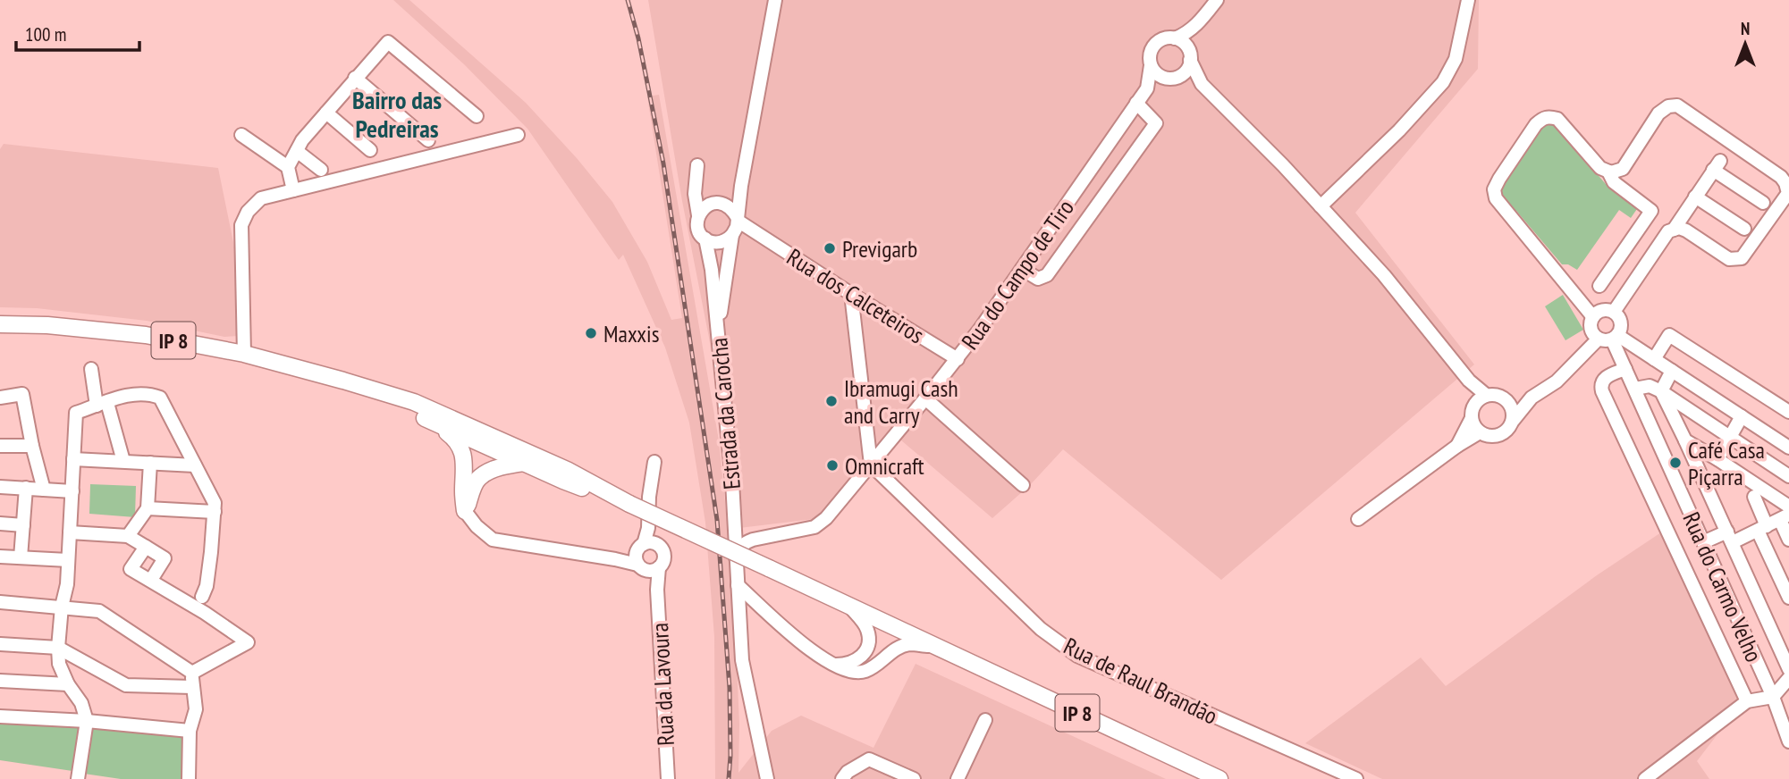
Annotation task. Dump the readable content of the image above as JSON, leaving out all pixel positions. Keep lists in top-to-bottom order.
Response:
{
  "streets": {
    "main road": ["IP 8"],
    "street": [
      "Rua do Campo de Tiro",
      "Rua dos Calceteiros",
      "Estrada da Carocha",
      "Rua do Carmo Velho",
      "Rua de Raul Brandão",
      "Rua da Lavoura"
    ]
  },
  "crossings": [
    ["Rua do Campo de Tiro", "Rua dos Calceteiros"],
    ["Rua do Campo de Tiro", "Estrada da Carocha"],
    ["Rua do Campo de Tiro", "Rua de Raul Brandão"],
    ["Rua dos Calceteiros", "Estrada da Carocha"]
  ],
  "districts": ["Bairro das Pedreiras"],
  "places": [
    "Previgarb",
    "Maxxis",
    "Ibramugi Cash and Carry",
    "Café Casa Piçarra",
    "Omnicraft"
  ],
  "scale_bar": "100 m",
  "north": "top"
}
